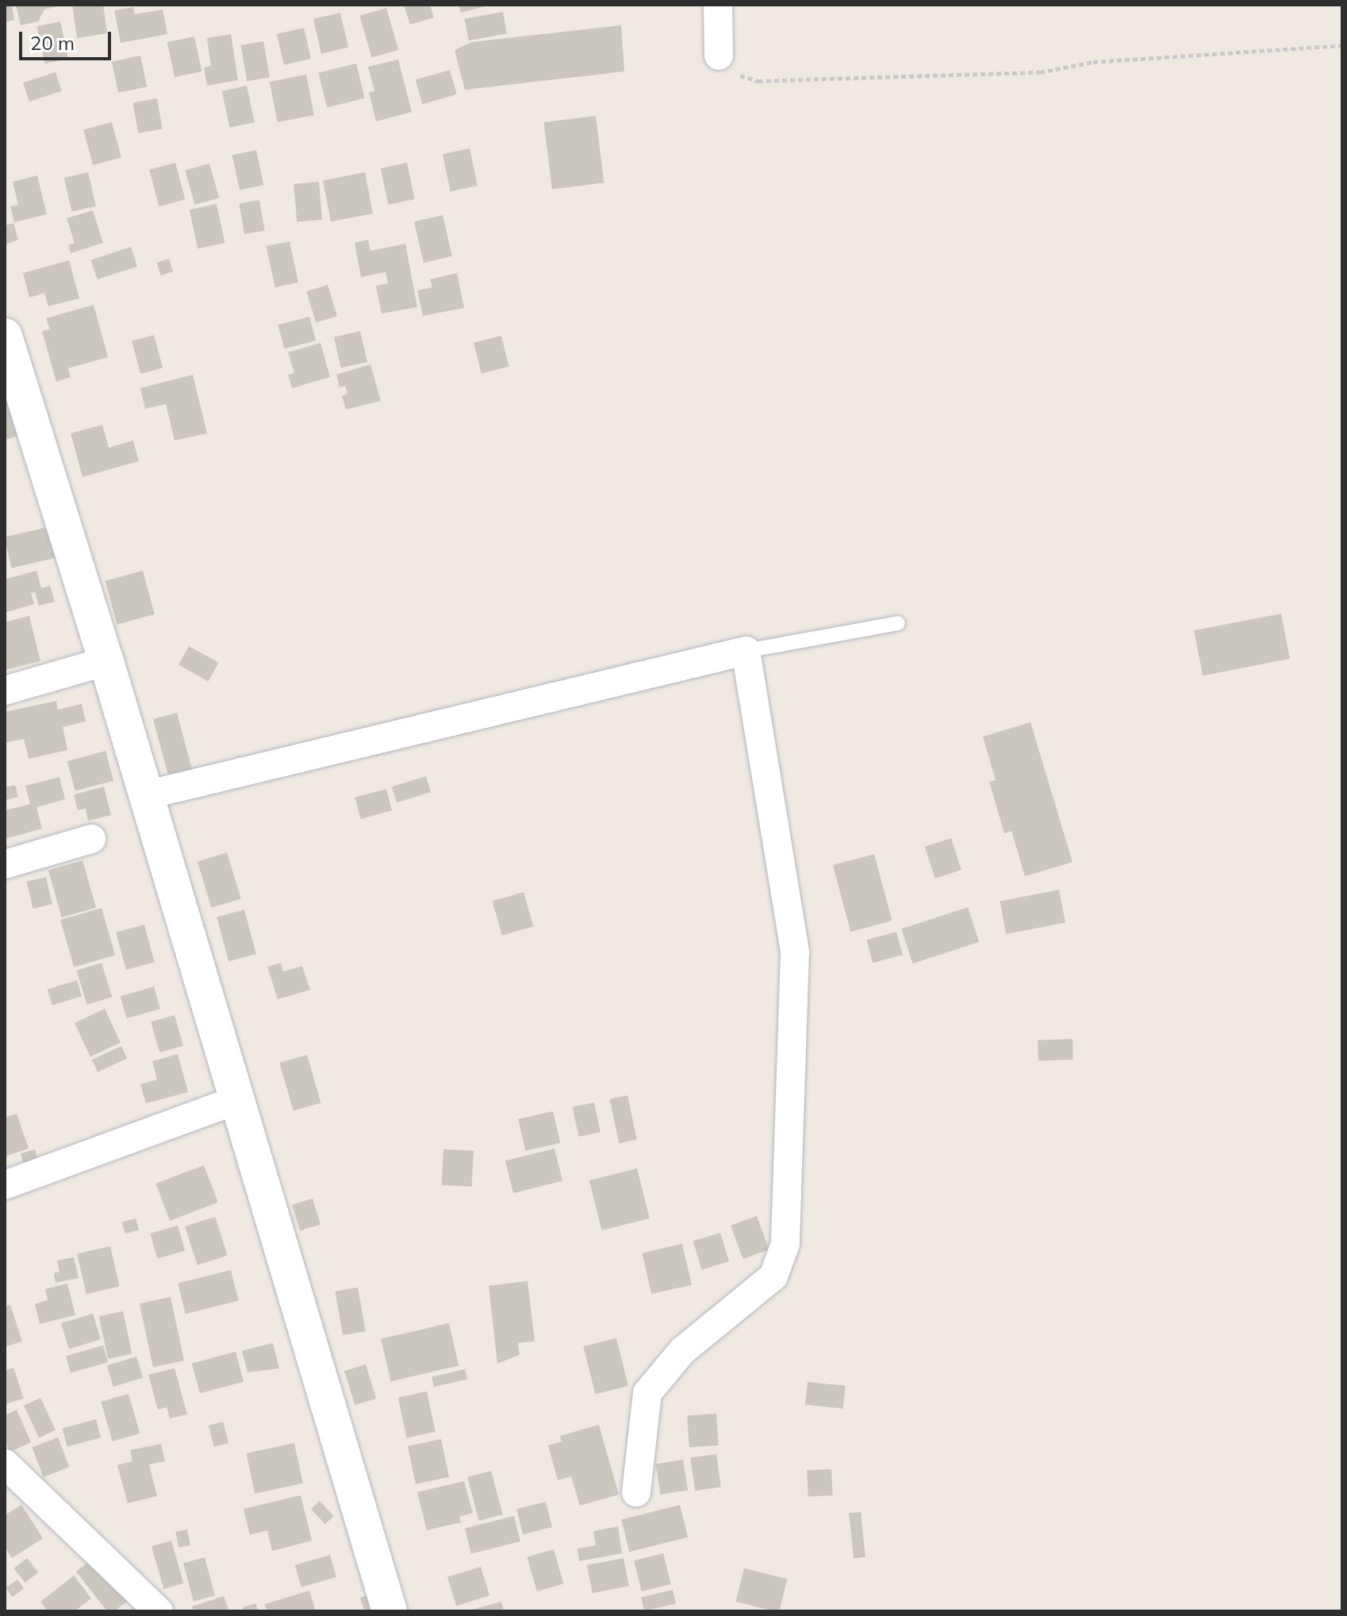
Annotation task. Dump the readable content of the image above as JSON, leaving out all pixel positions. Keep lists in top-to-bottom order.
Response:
{
  "scale_bar": "20 m"
}
